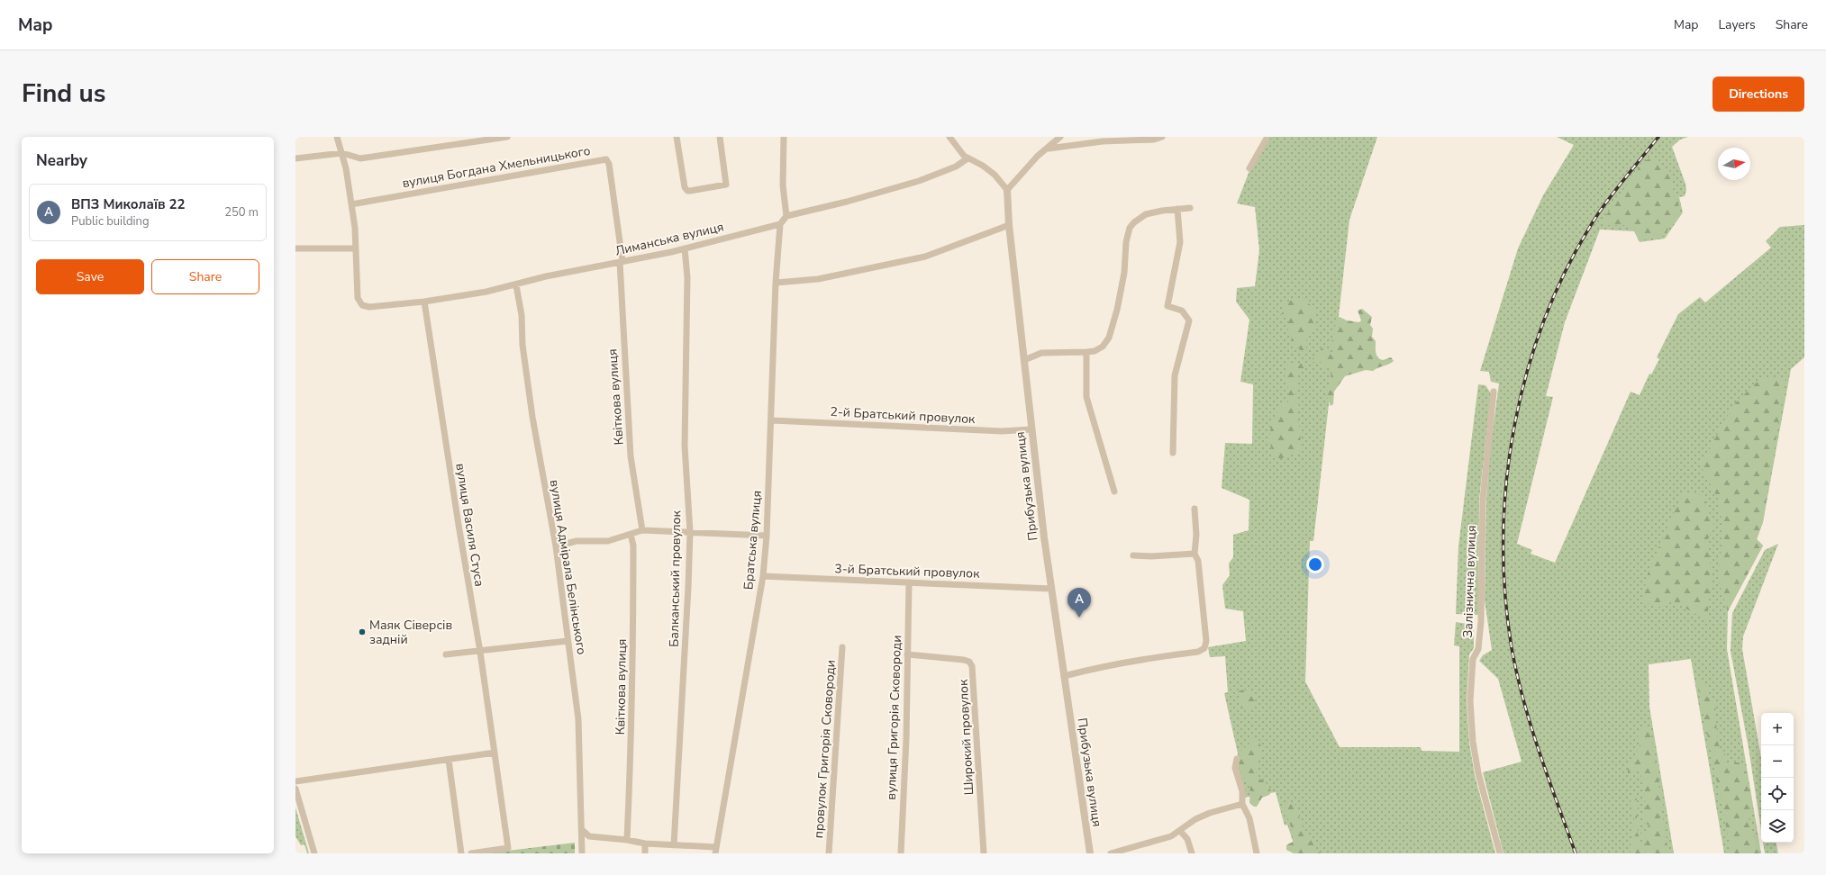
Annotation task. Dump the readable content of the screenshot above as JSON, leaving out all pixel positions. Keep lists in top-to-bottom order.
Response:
{
  "streets": {
    "street": [
      "вулиця Богдана Хмельницького",
      "Лиманська вулиця",
      "Квіткова вулиця",
      "2-й Братський провулок",
      "Прибузька вулиця",
      "вулиця Василя Стуса",
      "Братська вулиця",
      "вулиця Адмірала Белінського",
      "3-й Братський провулок",
      "Балканський провулок",
      "Залізнична вулиця",
      "вулиця Григорія Сковороди",
      "Широкий провулок",
      "провулок Григорія Сковороди"
    ]
  },
  "crossings": [
    ["вулиця Богдана Хмельницького", "Лиманська вулиця"],
    ["вулиця Богдана Хмельницького", "Квіткова вулиця"],
    ["Лиманська вулиця", "Квіткова вулиця"],
    ["Лиманська вулиця", "вулиця Василя Стуса"],
    ["Лиманська вулиця", "Братська вулиця"],
    ["Лиманська вулиця", "вулиця Адмірала Белінського"],
    ["Лиманська вулиця", "Балканський провулок"],
    ["2-й Братський провулок", "Прибузька вулиця"],
    ["2-й Братський провулок", "Братська вулиця"],
    ["Прибузька вулиця", "3-й Братський провулок"],
    ["Братська вулиця", "3-й Братський провулок"],
    ["3-й Братський провулок", "вулиця Григорія Сковороди"],
    ["вулиця Григорія Сковороди", "Широкий провулок"]
  ],
  "places": ["Маяк Сіверсів задній"],
  "north": "right",
  "page": {
    "header": "Map",
    "nav": ["Map", "Layers", "Share"],
    "title": "Find us",
    "buttons": [
      "Directions",
      ["Save", "Share"]
    ],
    "heading": "Nearby",
    "list": [
      {
        "mark": "A",
        "name": "ВПЗ Миколаїв 22",
        "note": "Public building",
        "value": "250 m"
      }
    ],
    "pins": "A",
    "map_buttons": ["+", "−"]
  }
}
